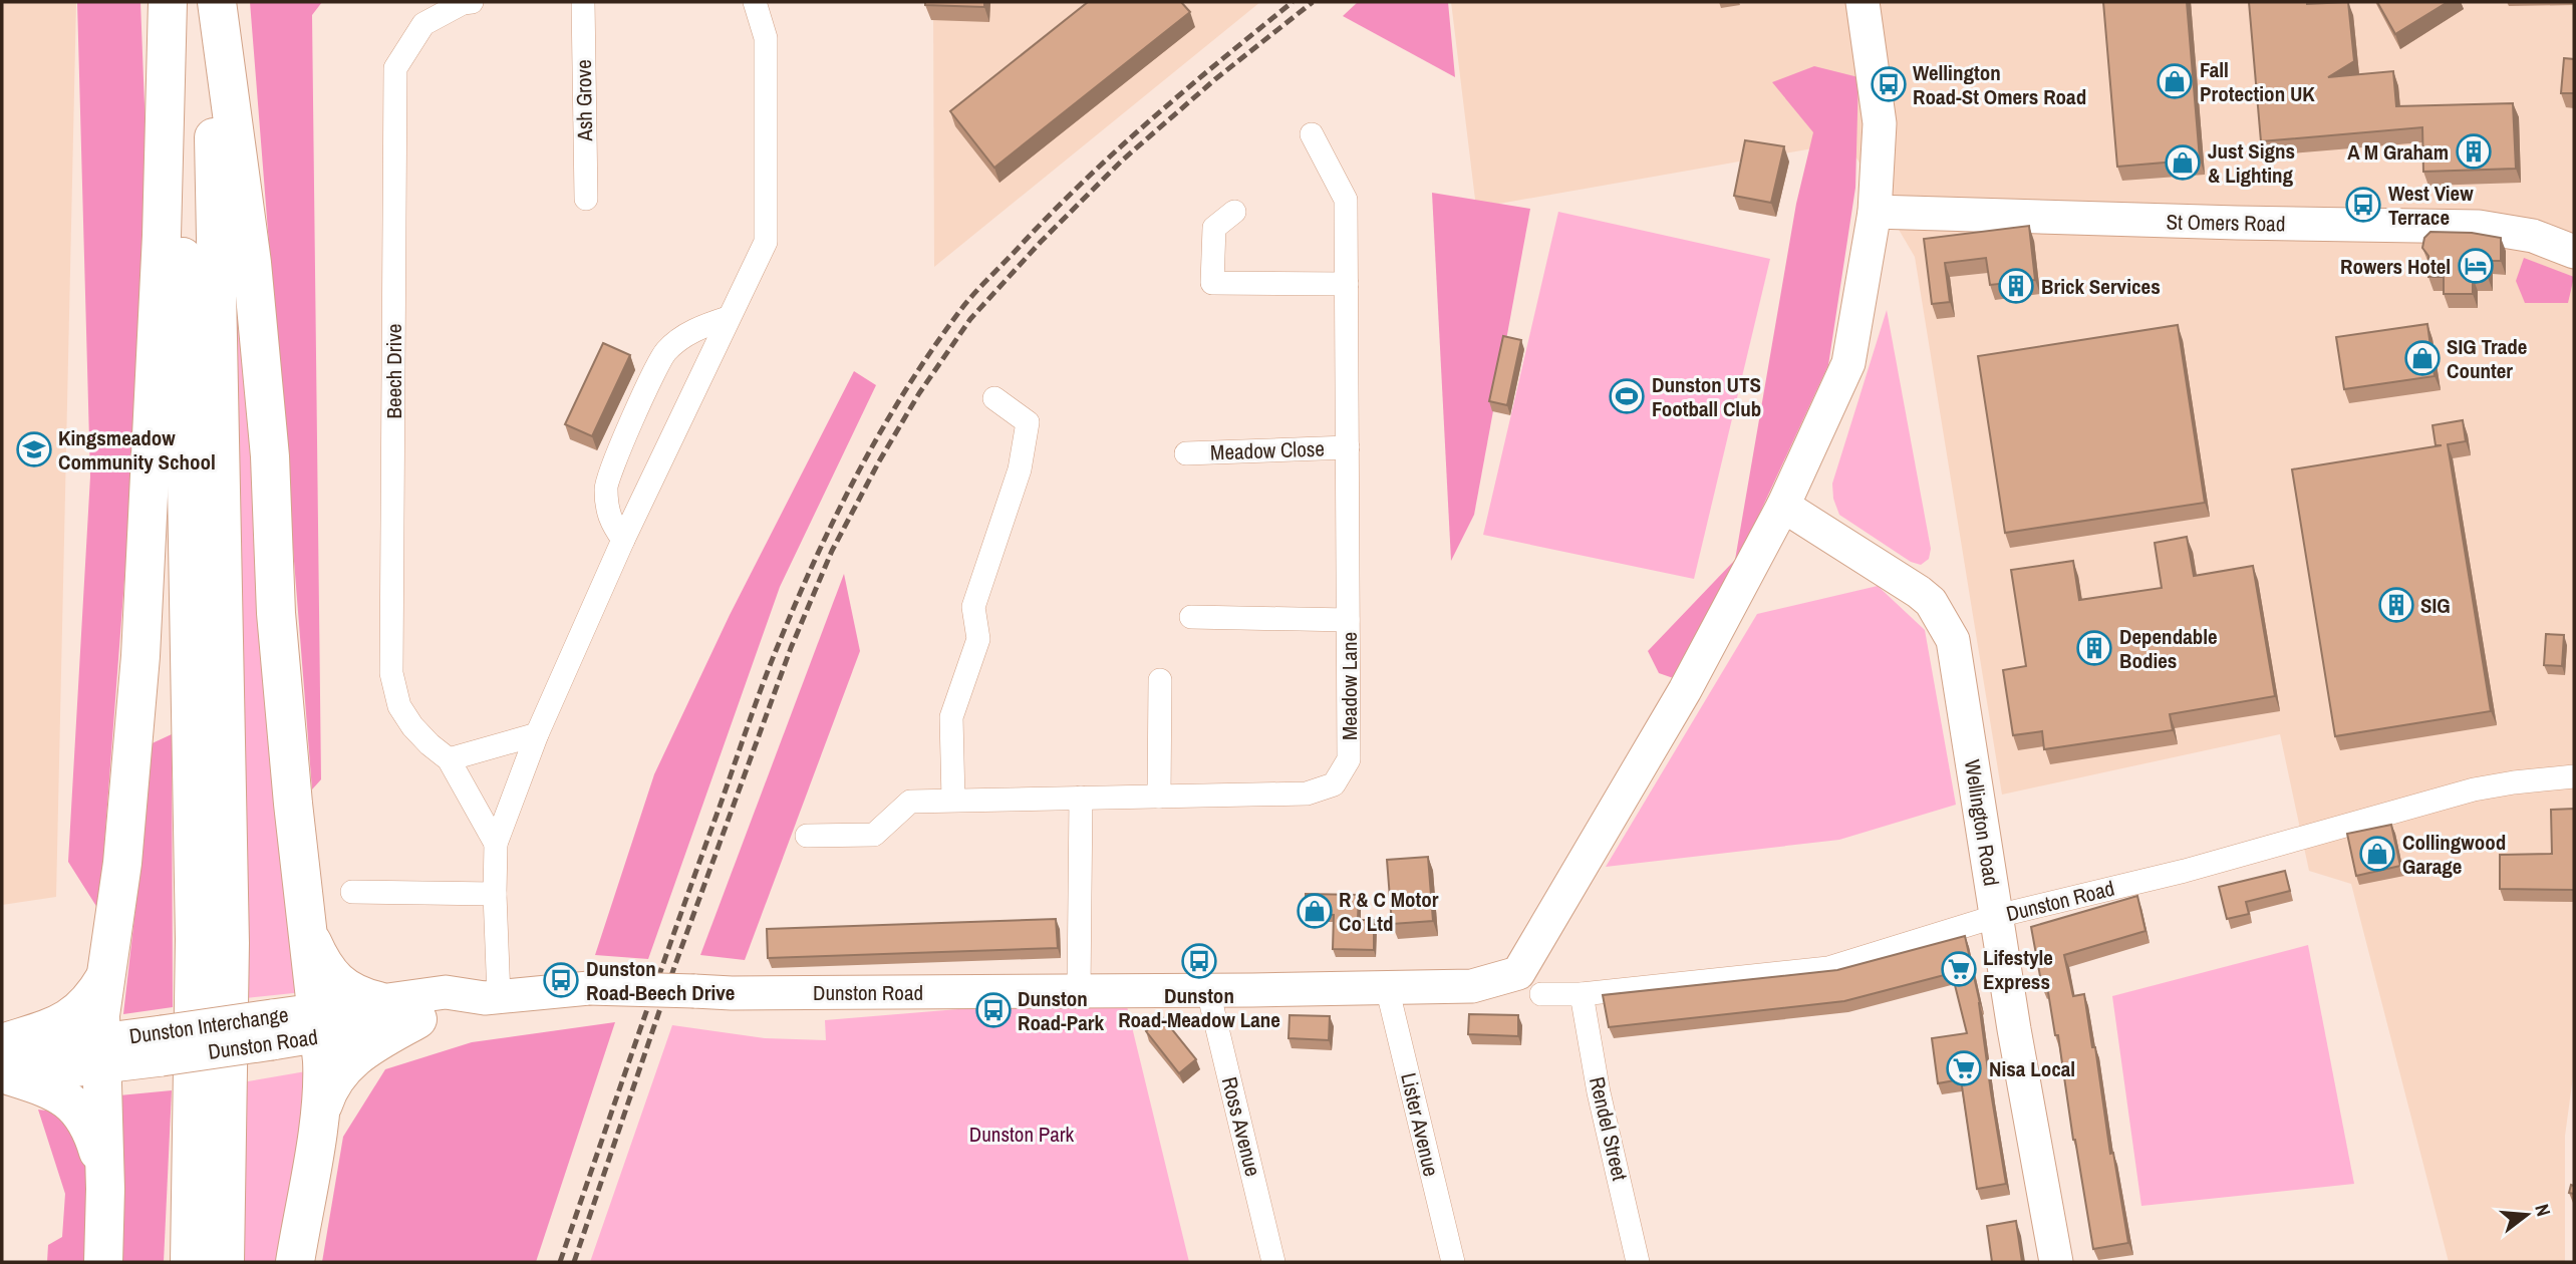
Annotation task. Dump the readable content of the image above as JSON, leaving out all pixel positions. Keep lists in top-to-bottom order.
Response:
{
  "streets": {
    "street": [
      "Ash Grove",
      "St Omers Road",
      "Beech Drive",
      "Meadow Close",
      "Meadow Lane",
      "Wellington Road",
      "Dunston Road",
      "Dunston Interchange",
      "Lister Avenue",
      "Ross Avenue",
      "Rendel Street"
    ]
  },
  "crossings": [
    ["St Omers Road", "Dunston Road"],
    ["Meadow Close", "Meadow Lane"],
    ["Wellington Road", "Dunston Road"],
    ["Dunston Road", "Dunston Interchange"],
    ["Dunston Road", "Lister Avenue"],
    ["Dunston Road", "Ross Avenue"],
    ["Dunston Road", "Rendel Street"]
  ],
  "parks": ["Dunston Park"],
  "places": {
    "shop": [
      "Fall Protection UK",
      "Just Signs & Lighting",
      "SIG Trade Counter",
      "Collingwood Garage",
      "R & C Motor Co Ltd"
    ],
    "bus stop": [
      "Wellington Road-St Omers Road",
      "West View Terrace",
      "Dunston Road-Meadow Lane",
      "Dunston Road-Beech Drive",
      "Dunston Road-Park"
    ],
    "building": [
      "A M Graham",
      "Brick Services",
      "SIG",
      "Dependable Bodies"
    ],
    "hotel": ["Rowers Hotel"],
    "sports": ["Dunston UTS Football Club"],
    "school or university": ["Kingsmeadow Community School"],
    "supermarket": ["Lifestyle Express", "Nisa Local"]
  },
  "north": "right"
}
